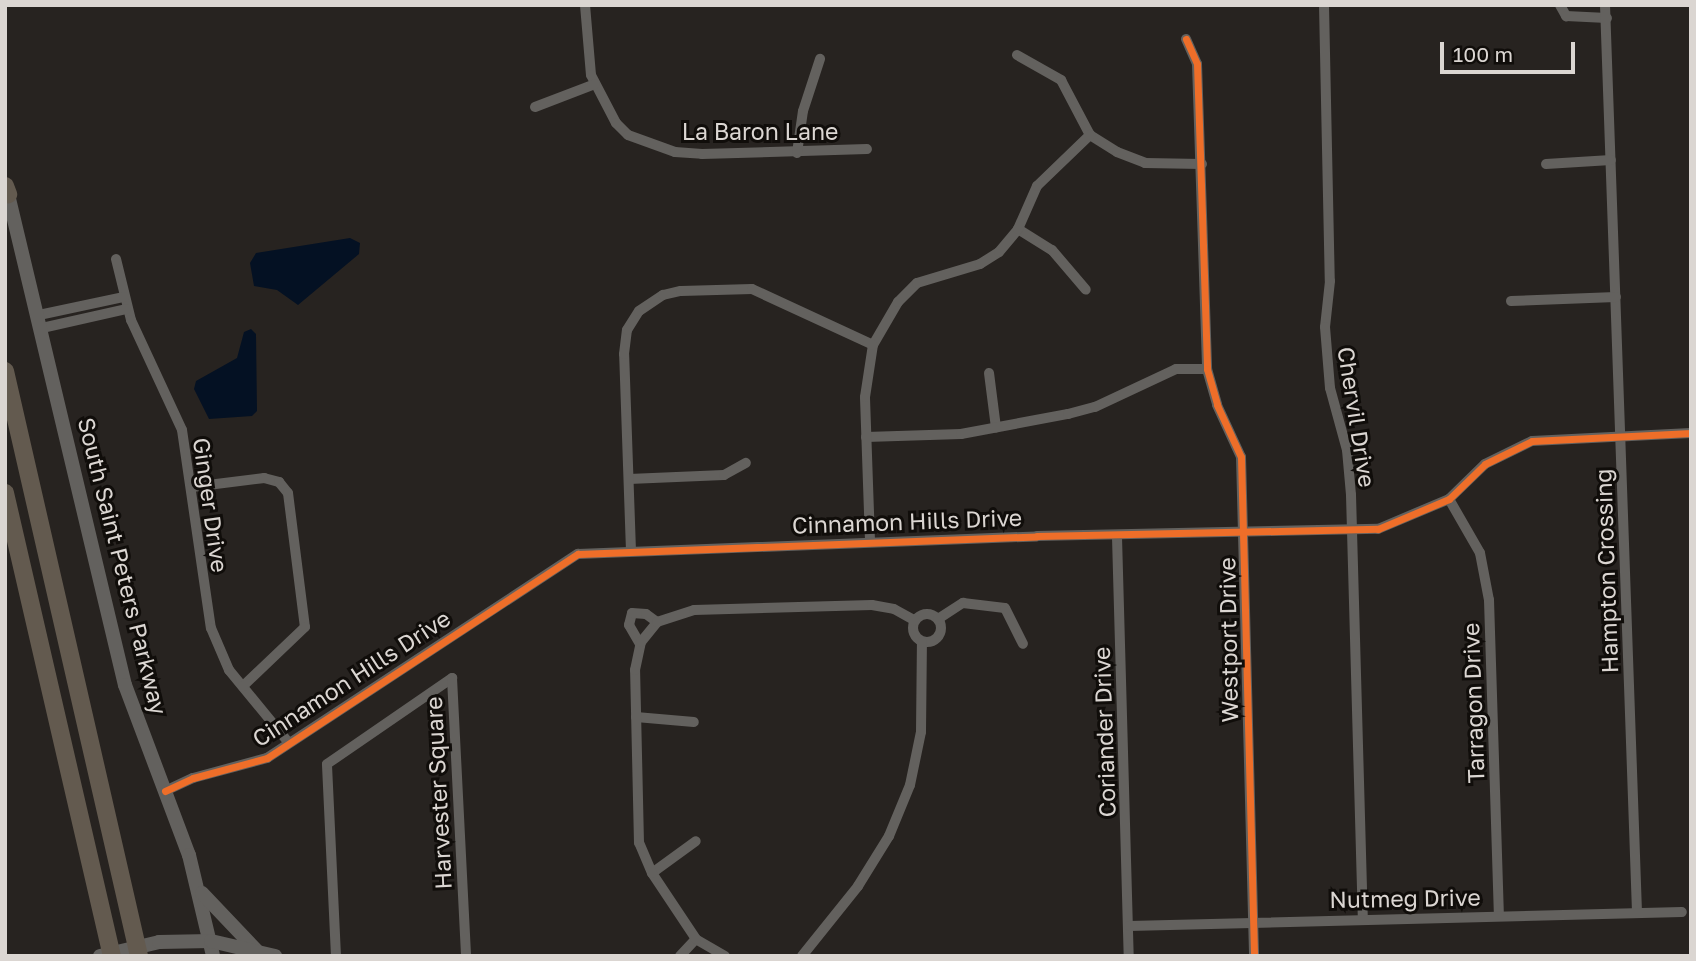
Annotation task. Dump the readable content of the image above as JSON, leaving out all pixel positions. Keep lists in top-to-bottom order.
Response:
{
  "streets": {
    "main road": ["South Saint Peters Parkway"],
    "street": [
      "La Baron Lane",
      "Chervil Drive",
      "Ginger Drive",
      "Cinnamon Hills Drive",
      "Hampton Crossing",
      "Westport Drive",
      "Tarragon Drive",
      "Coriander Drive",
      "Harvester Square",
      "Nutmeg Drive"
    ]
  },
  "crossings": [
    ["Chervil Drive", "Cinnamon Hills Drive"],
    ["Chervil Drive", "Nutmeg Drive"],
    ["Ginger Drive", "Cinnamon Hills Drive"],
    ["Cinnamon Hills Drive", "South Saint Peters Parkway"],
    ["Cinnamon Hills Drive", "Hampton Crossing"],
    ["Cinnamon Hills Drive", "Westport Drive"],
    ["Cinnamon Hills Drive", "Tarragon Drive"],
    ["Cinnamon Hills Drive", "Coriander Drive"],
    ["Hampton Crossing", "Nutmeg Drive"],
    ["Westport Drive", "Nutmeg Drive"],
    ["Tarragon Drive", "Nutmeg Drive"],
    ["Coriander Drive", "Nutmeg Drive"]
  ],
  "scale_bar": "100 m"
}
